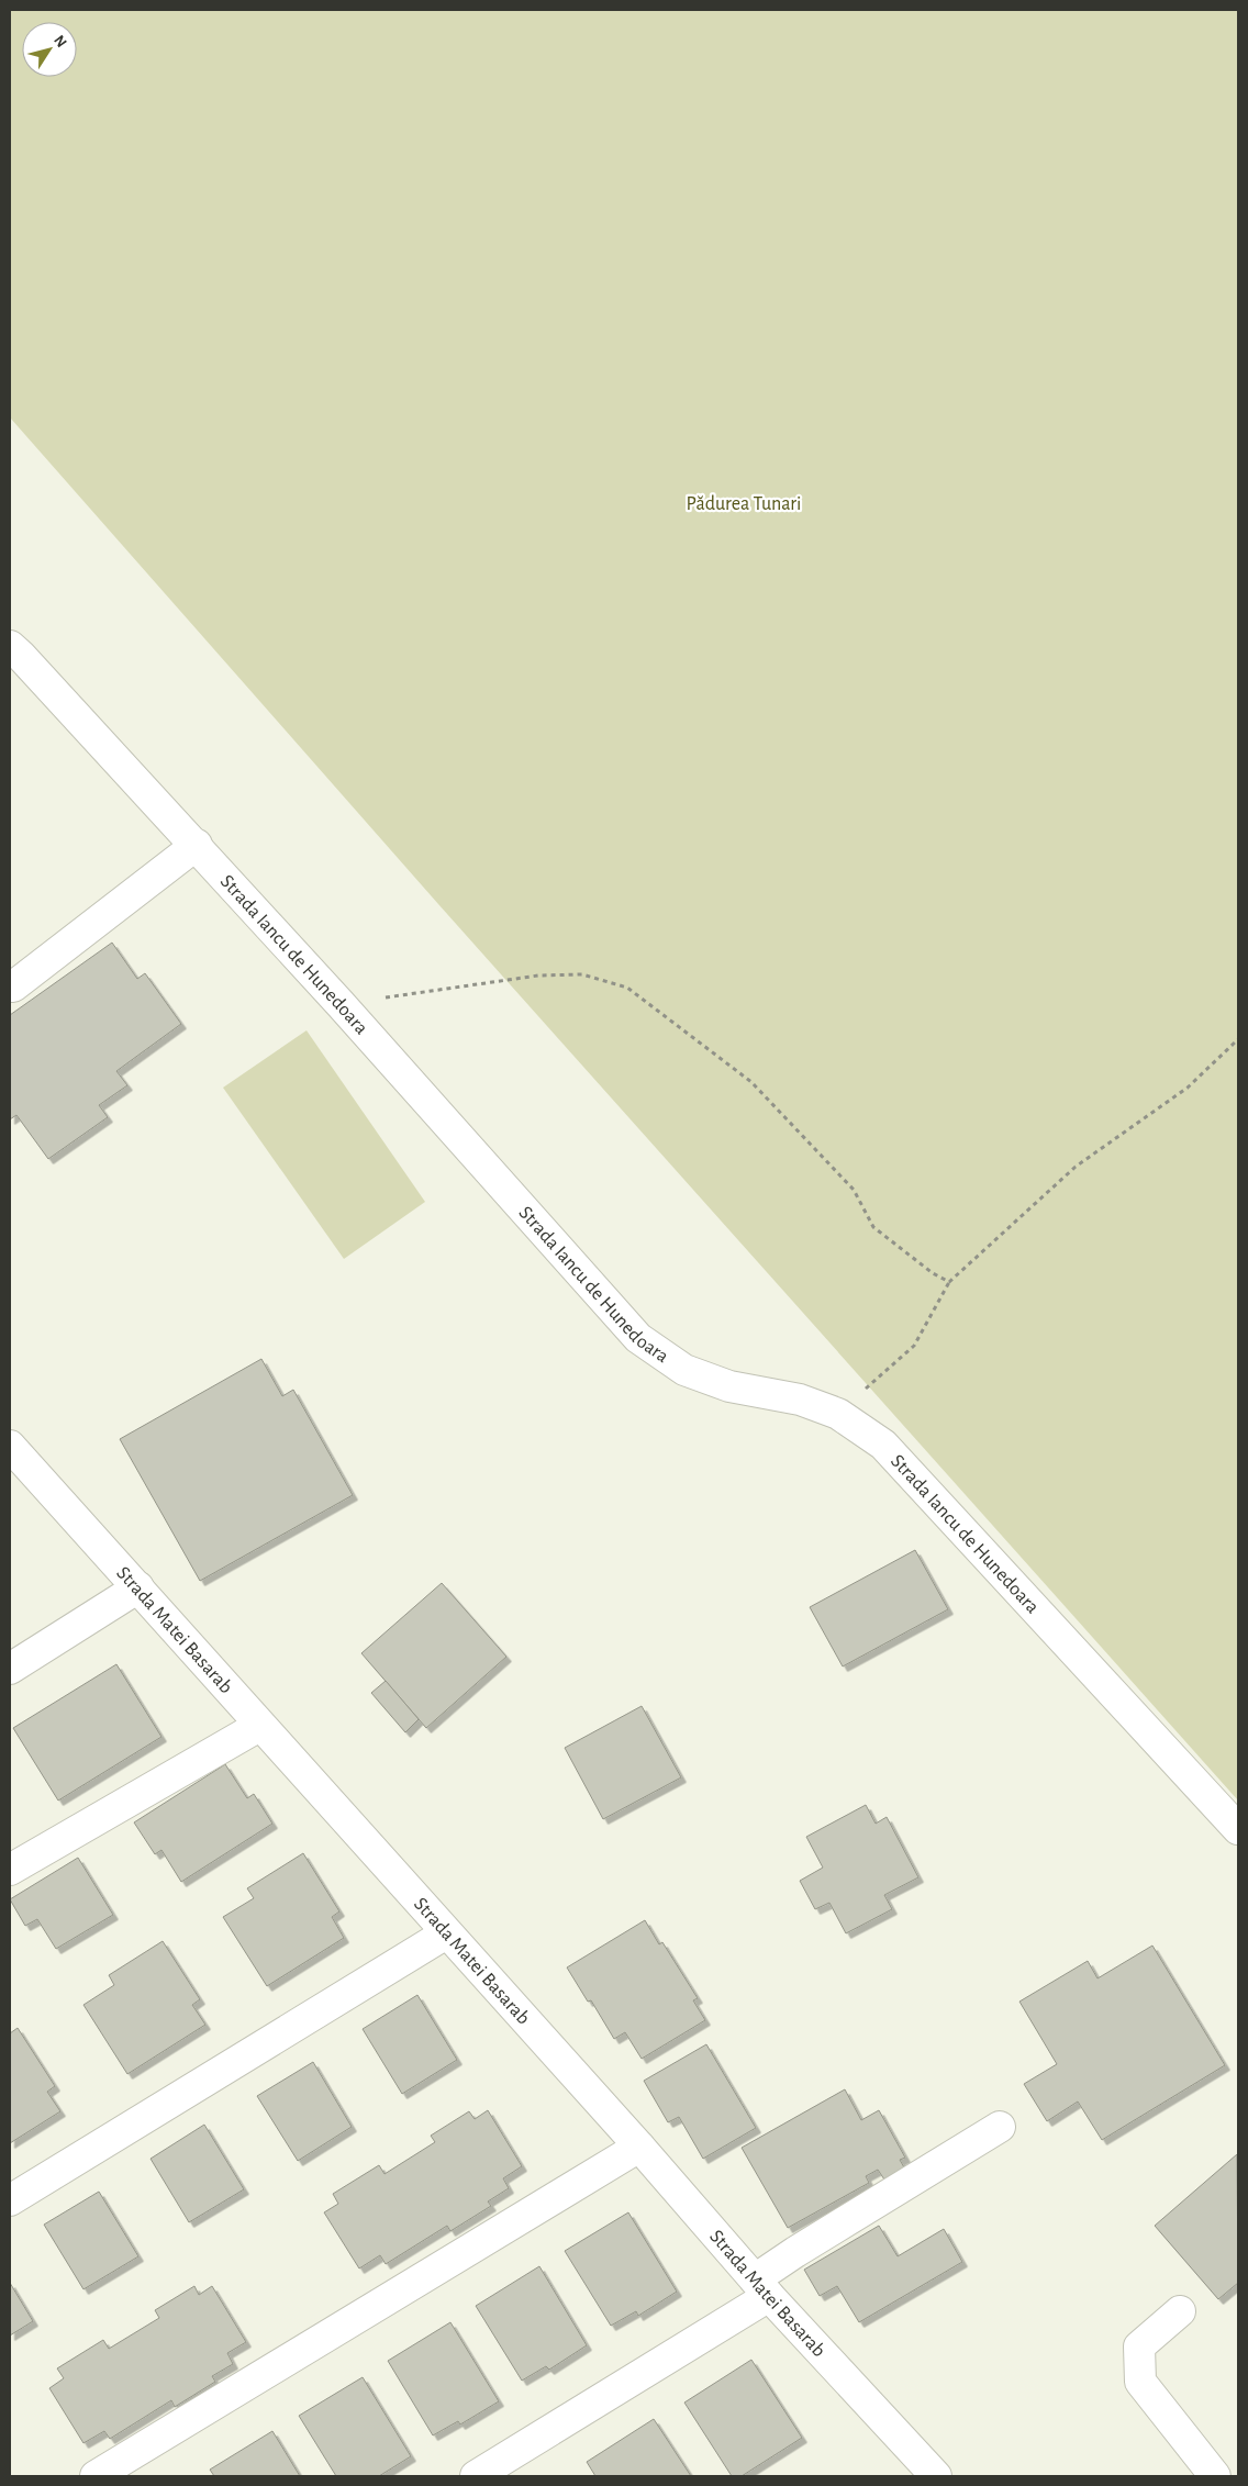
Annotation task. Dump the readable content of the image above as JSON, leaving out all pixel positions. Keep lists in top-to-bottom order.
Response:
{
  "streets": {
    "street": ["Strada Iancu de Hunedoara", "Strada Matei Basarab"]
  },
  "parks": ["Pădurea Tunari"],
  "north": "top right"
}
